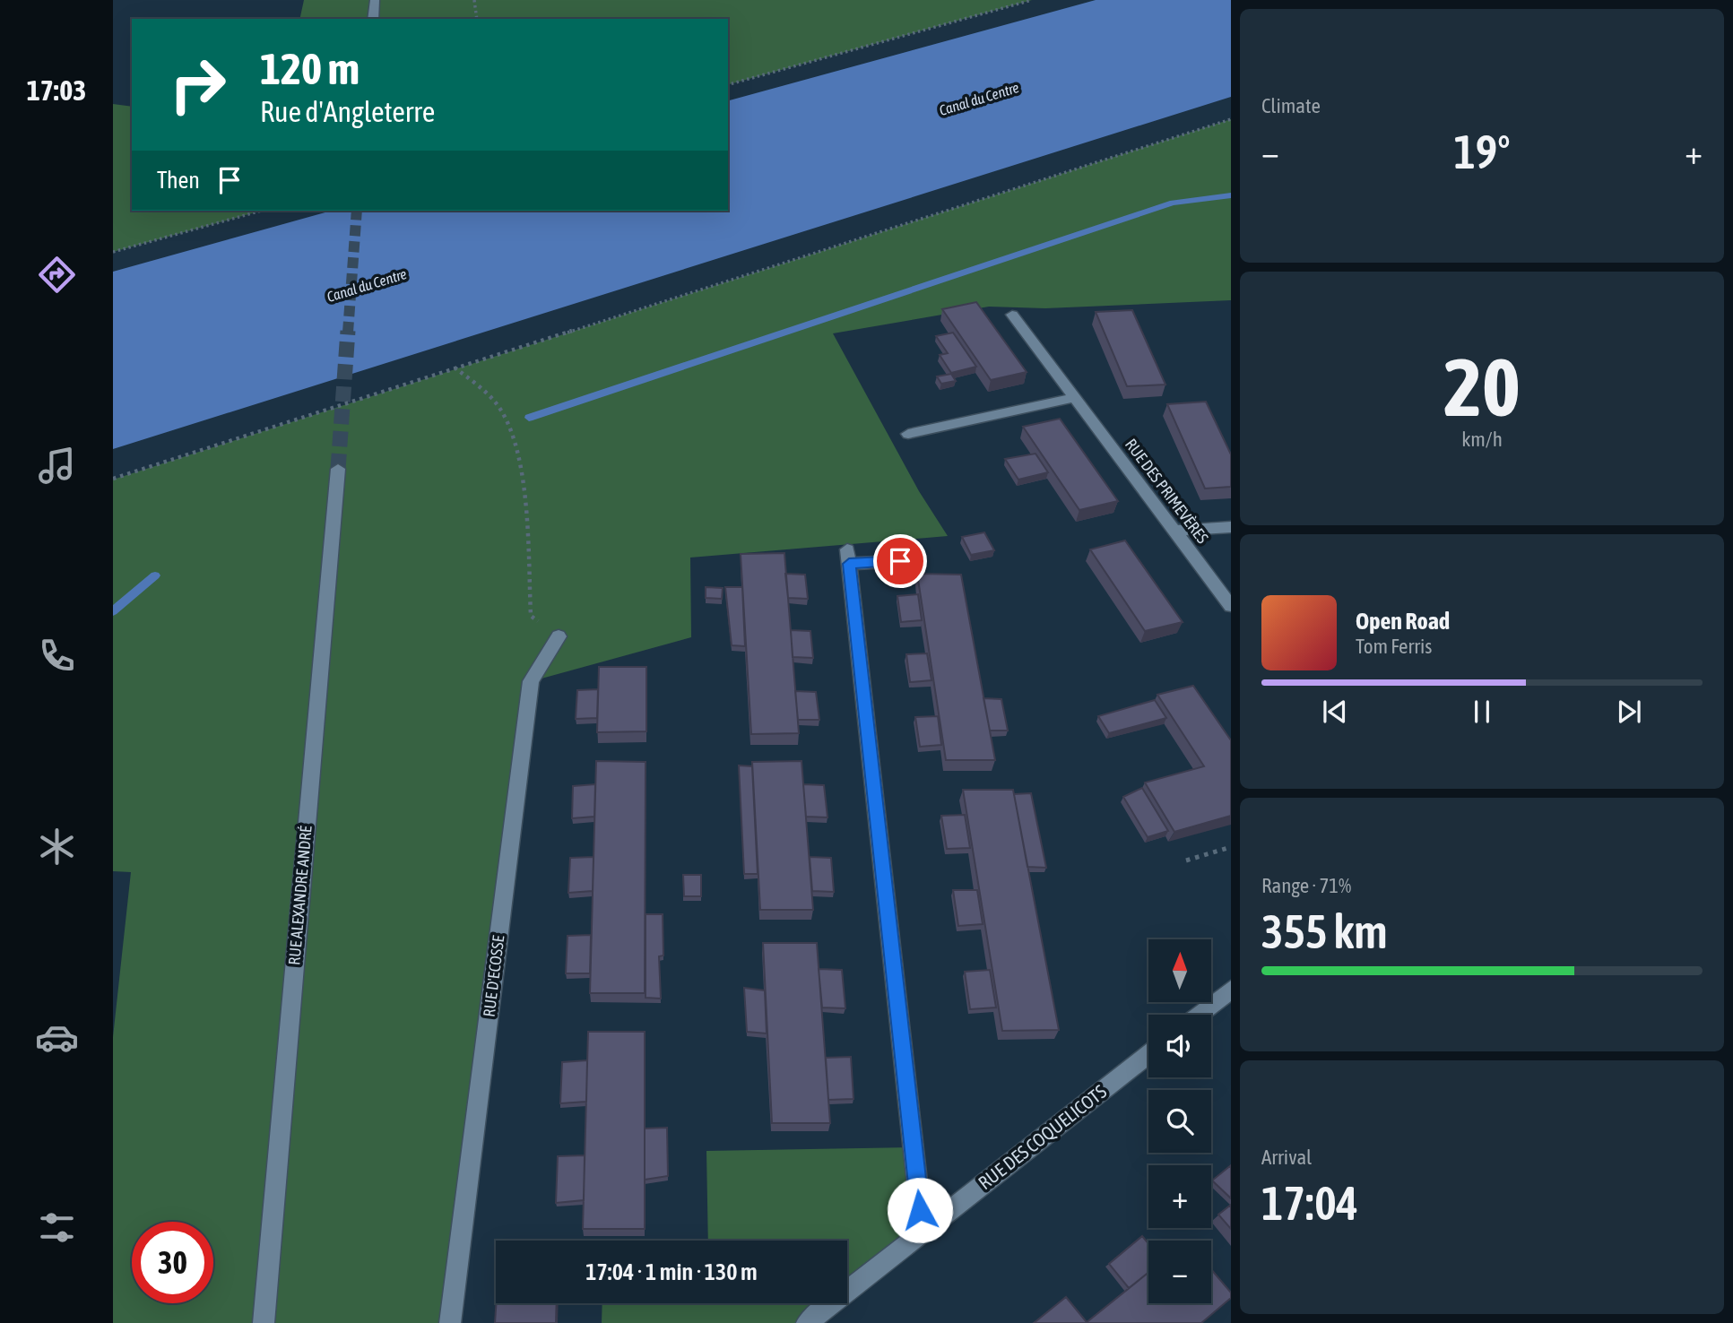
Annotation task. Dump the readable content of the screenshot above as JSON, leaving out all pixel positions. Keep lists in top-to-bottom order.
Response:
{
  "streets": {
    "street": [
      "RUE DES PRIMEVÈRES",
      "RUE ALEXANDRE ANDRÉ",
      "RUE D'ECOSSE",
      "RUE DES COQUELICOTS"
    ]
  },
  "water": ["Canal du Centre"],
  "north": "top",
  "page": {
    "tabs": "17:03",
    "tile": [
      "Climate",
      ["20", "km/h"],
      ["Range · 71%", "355 km"],
      ["Arrival", "17:04"]
    ],
    "turn": ["120 m", "Rue d'Angleterre"],
    "heat": ["−", "19°", "+"],
    "then": "Then",
    "song": ["Open Road", "Tom Ferris"],
    "map_buttons": ["+", "−"],
    "limit": "30",
    "trip": "17:04 · 1 min · 130 m"
  }
}
